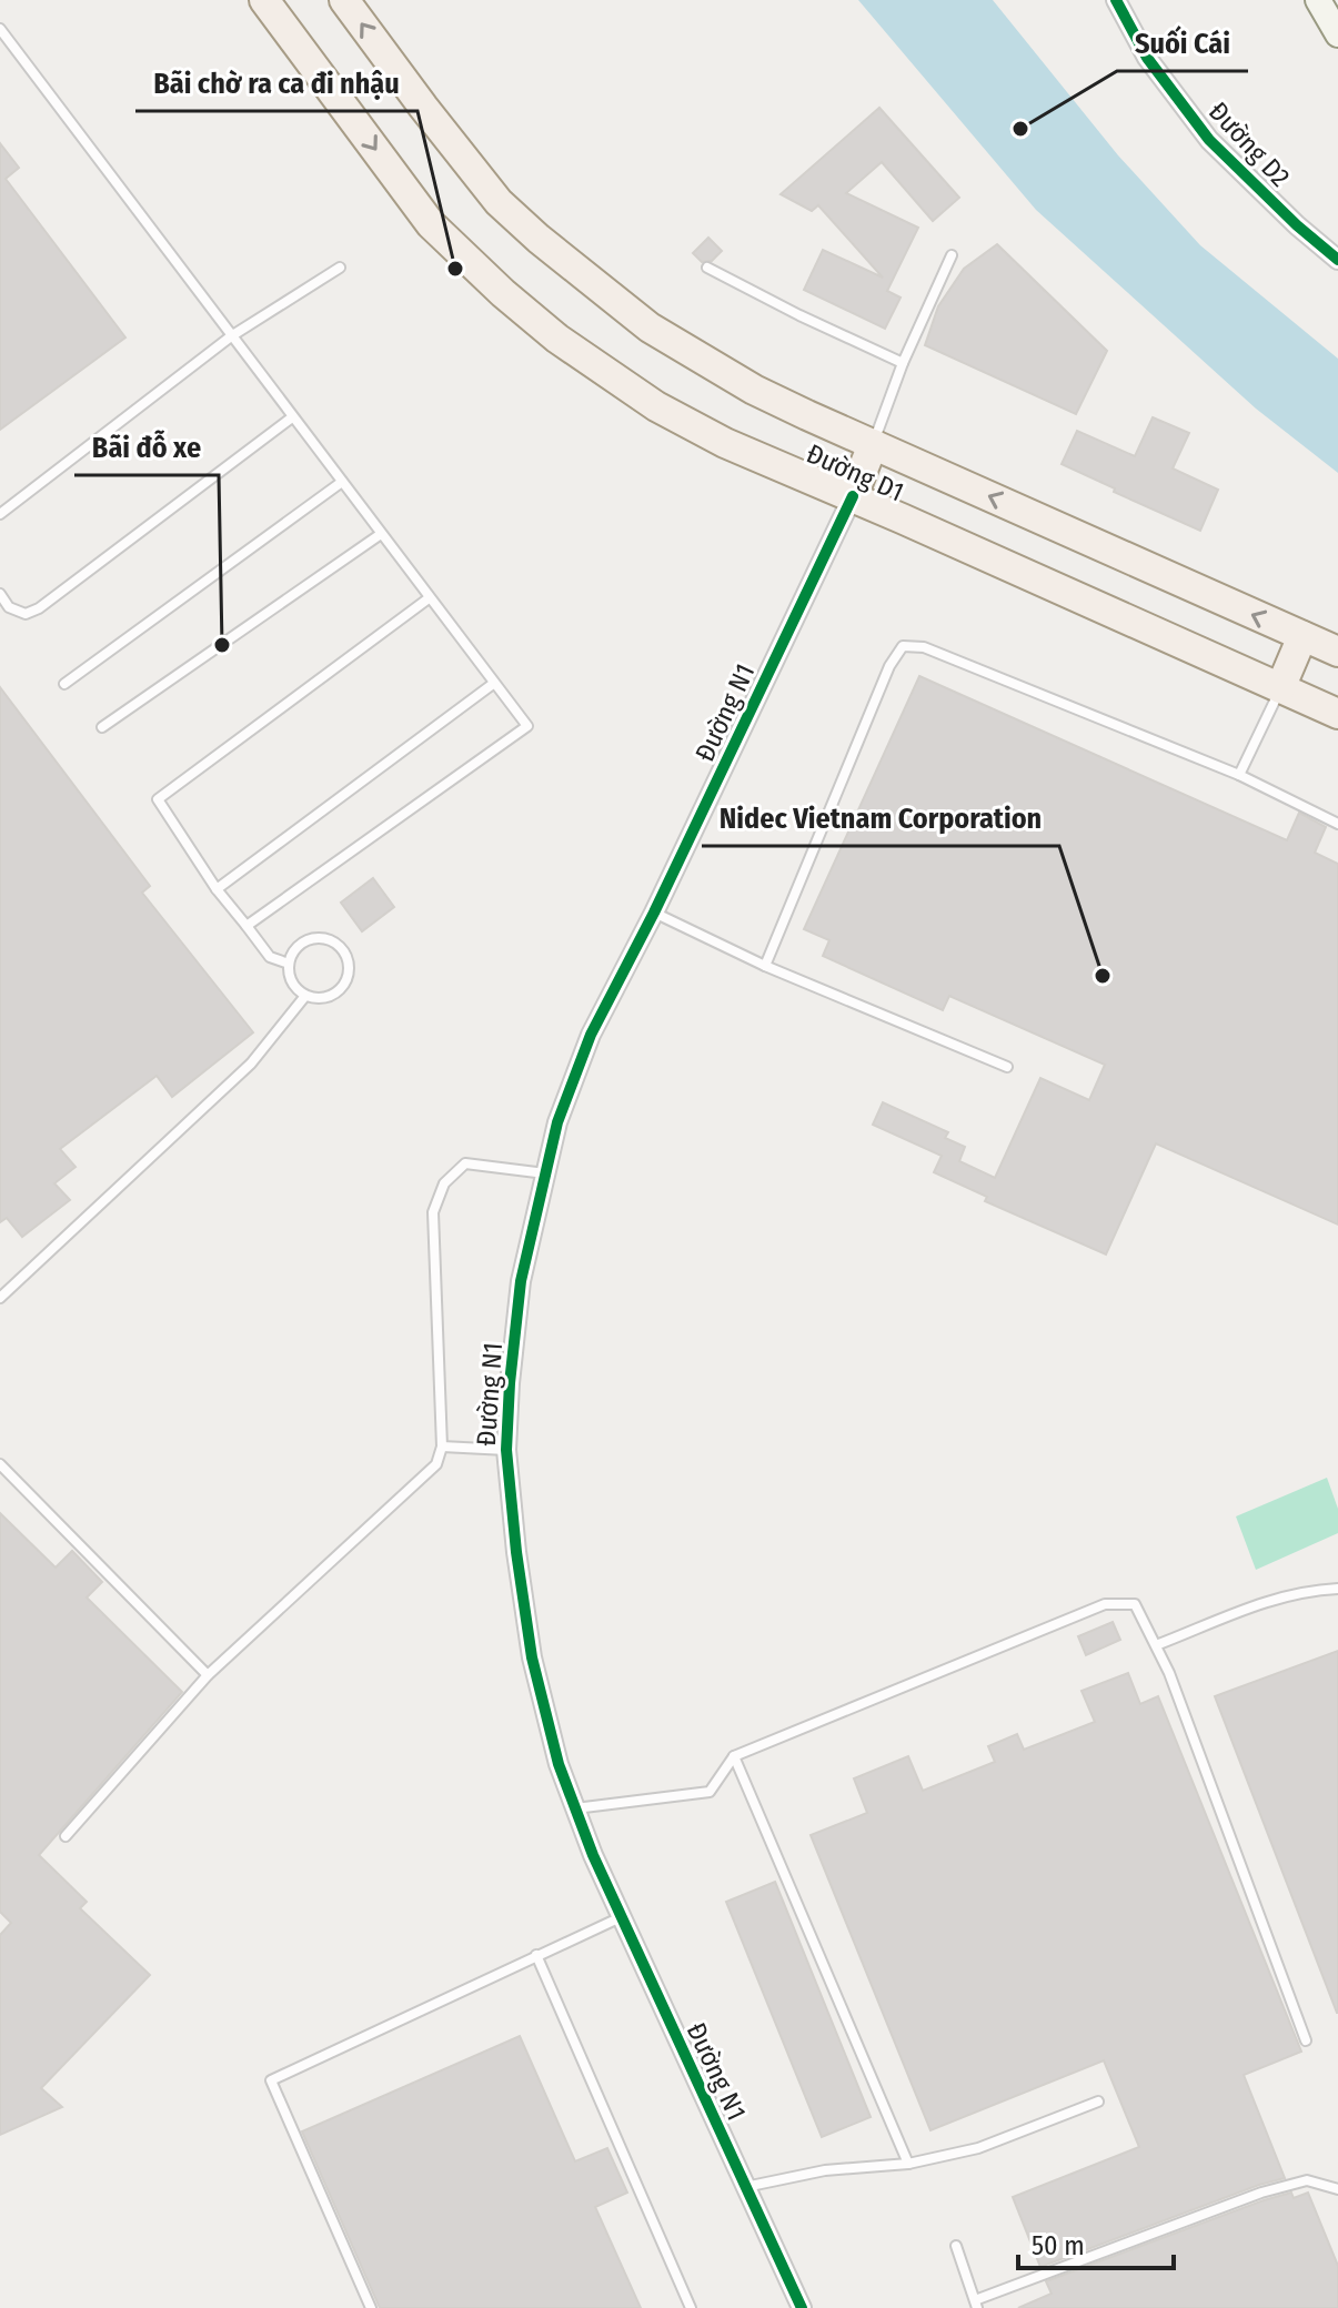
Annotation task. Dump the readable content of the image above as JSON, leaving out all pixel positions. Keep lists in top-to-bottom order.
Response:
{
  "streets": {
    "main road": ["Đường D1"],
    "street": ["Đường D2", "Đường N1"]
  },
  "crossings": [
    ["Đường D1", "Đường N1"]
  ],
  "places": [
    "Suối Cái",
    "Bãi chờ ra ca đi nhậu",
    "Bãi đỗ xe",
    "Nidec Vietnam Corporation"
  ],
  "scale_bar": "50 m"
}
